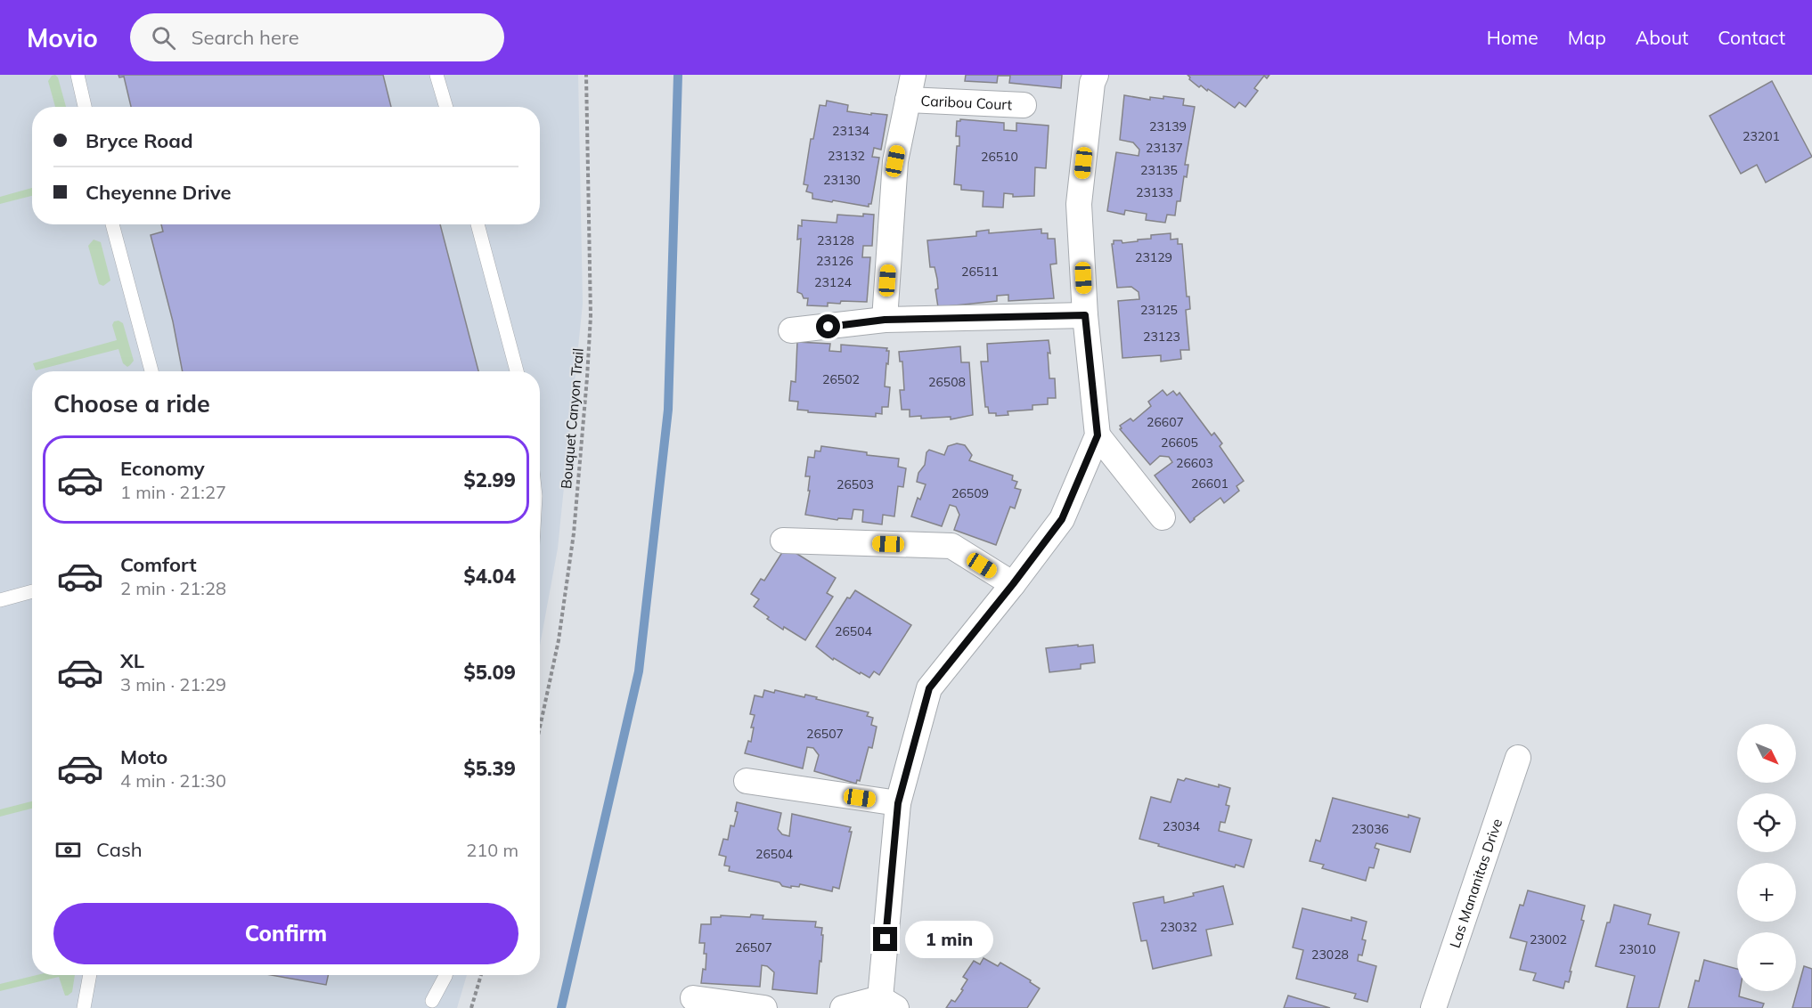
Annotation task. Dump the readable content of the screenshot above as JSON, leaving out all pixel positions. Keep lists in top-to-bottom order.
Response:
{
  "streets": {
    "street": ["Caribou Court", "Las Mananitas Drive"],
    "path": ["Bouquet Canyon Trail"]
  },
  "house_numbers": [
    "23139",
    "23134",
    "23201",
    "23137",
    "23132",
    "26510",
    "23135",
    "23130",
    "23133",
    "23128",
    "23129",
    "23126",
    "26511",
    "23124",
    "23125",
    "23123",
    "26502",
    "26508",
    "26607",
    "26605",
    "26603",
    "26601",
    "26503",
    "26509",
    "26504",
    "26507",
    "23034",
    "23036",
    "26504",
    "23032",
    "23002",
    "26507",
    "23010",
    "23028"
  ],
  "north": "bottom right",
  "page": {
    "header": "Movio",
    "search": "Search here",
    "nav": [
      "Home",
      "Map",
      "About",
      "Contact"
    ],
    "banner": ["Bryce Road", "Cheyenne Drive"],
    "heading": "Choose a ride",
    "list": [
      {
        "name": "Economy",
        "note": "1 min · 21:27",
        "value": "$2.99"
      },
      {
        "name": "Comfort",
        "note": "2 min · 21:28",
        "value": "$4.04"
      },
      {
        "name": "XL",
        "note": "3 min · 21:29",
        "value": "$5.09"
      },
      {
        "name": "Moto",
        "note": "4 min · 21:30",
        "value": "$5.39"
      }
    ],
    "map_buttons": ["+", "−"],
    "pay": ["Cash", "210 m"],
    "buttons": "Confirm",
    "bubble": "1 min"
  }
}
